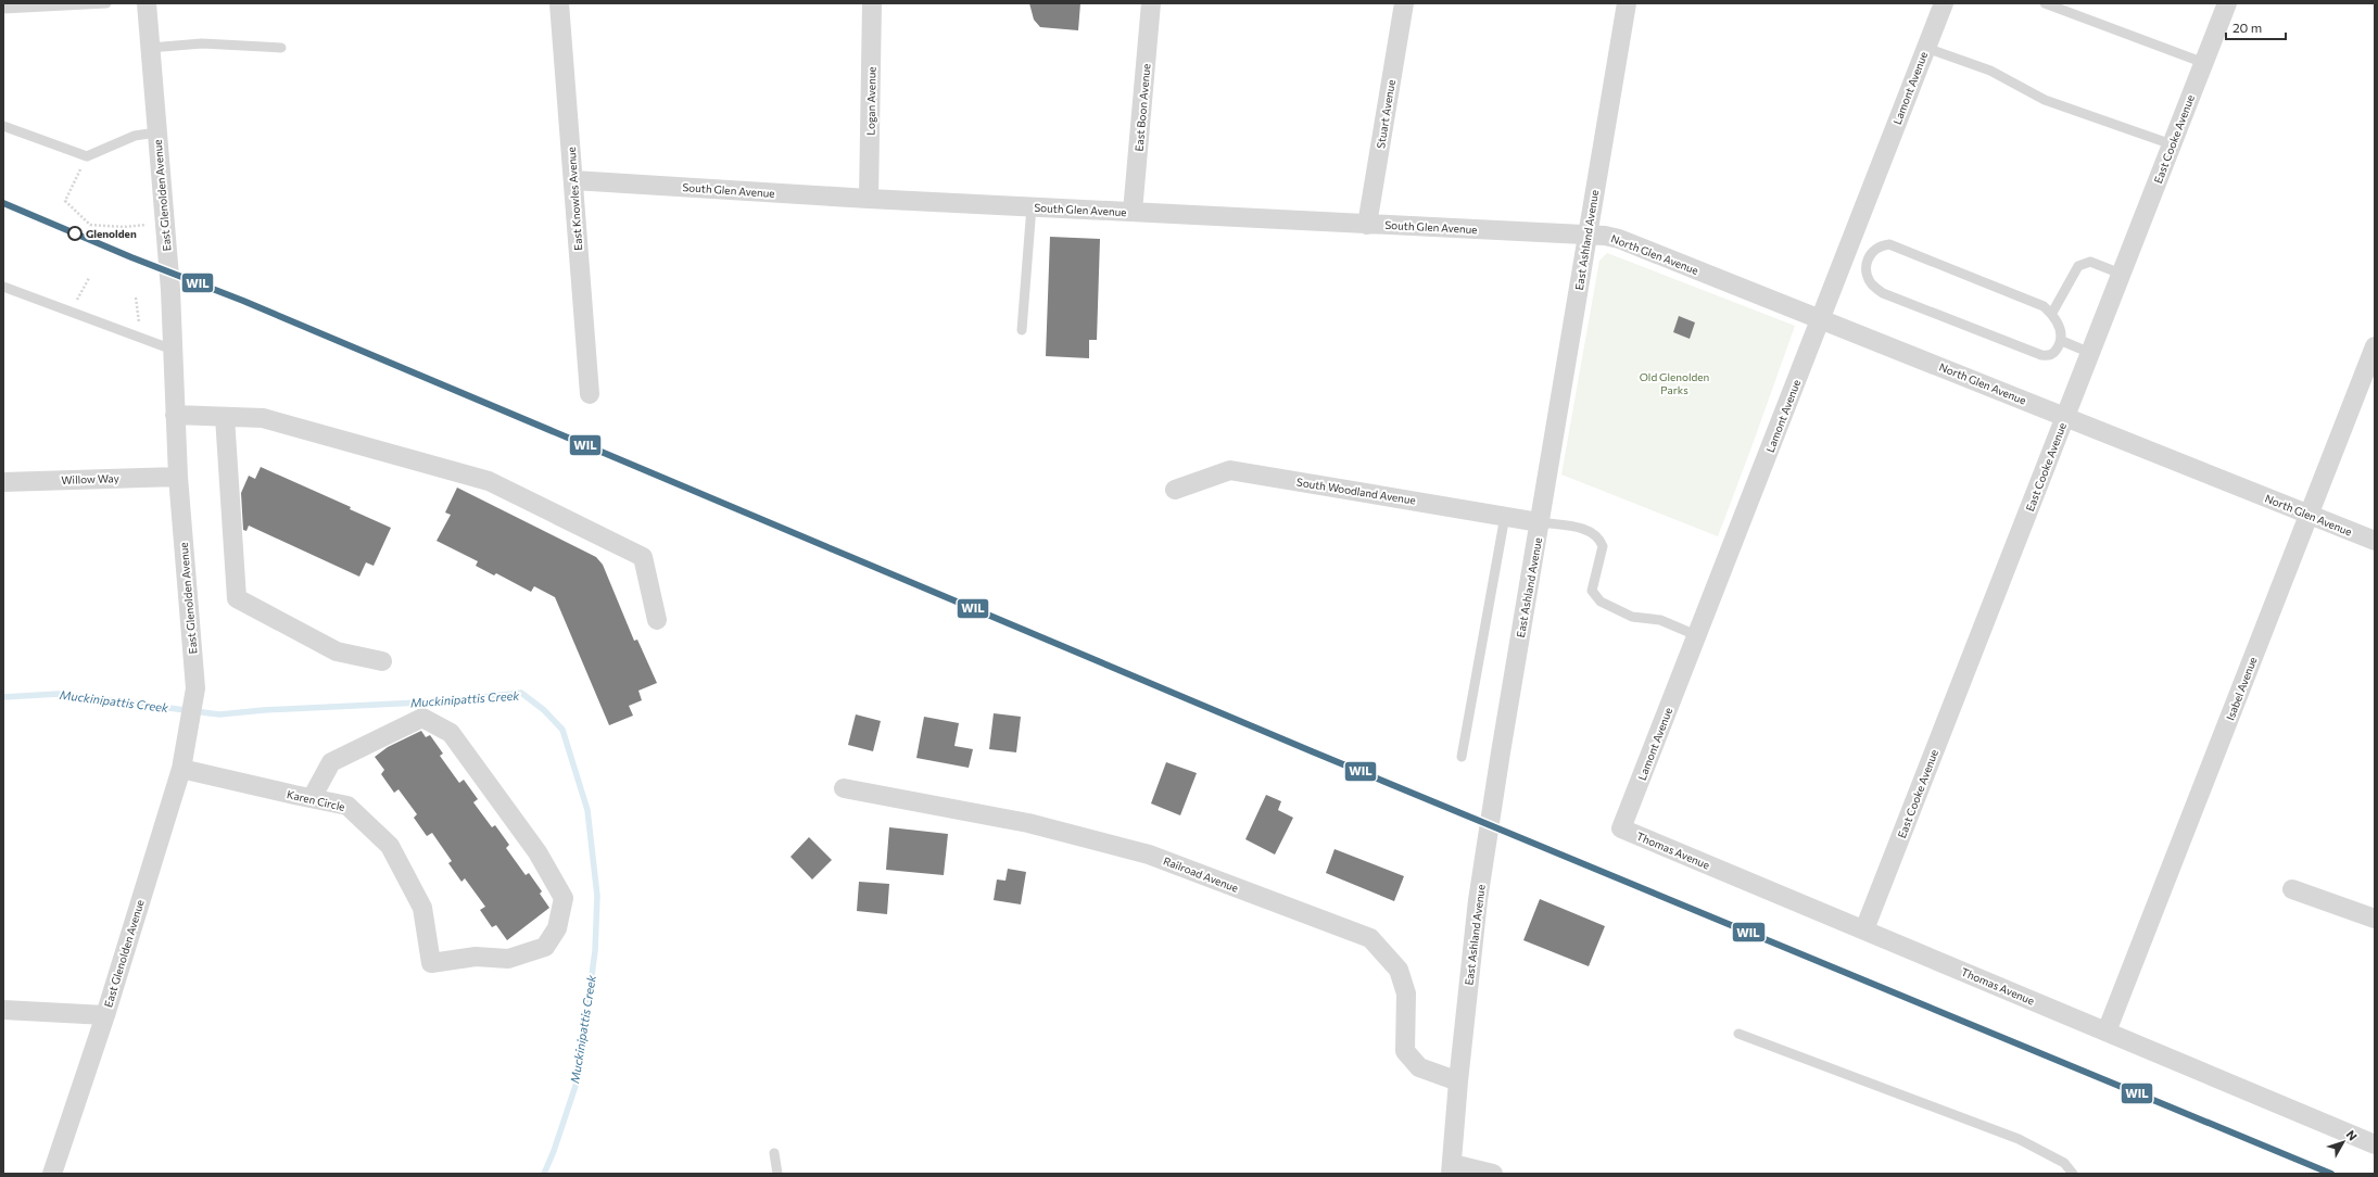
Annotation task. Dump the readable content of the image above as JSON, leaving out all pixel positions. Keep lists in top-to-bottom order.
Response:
{
  "streets": {
    "street": [
      "Lamont Avenue",
      "Logan Avenue",
      "East Boon Avenue",
      "Stuart Avenue",
      "East Cooke Avenue",
      "South Glen Avenue",
      "East Glenolden Avenue",
      "East Knowles Avenue",
      "East Ashland Avenue",
      "North Glen Avenue",
      "Willow Way",
      "South Woodland Avenue",
      "Isabel Avenue",
      "Karen Circle",
      "Thomas Avenue",
      "Railroad Avenue"
    ]
  },
  "crossings": [
    ["Lamont Avenue", "North Glen Avenue"],
    ["Lamont Avenue", "Thomas Avenue"],
    ["Logan Avenue", "South Glen Avenue"],
    ["East Boon Avenue", "South Glen Avenue"],
    ["Stuart Avenue", "South Glen Avenue"],
    ["East Cooke Avenue", "North Glen Avenue"],
    ["East Cooke Avenue", "Thomas Avenue"],
    ["South Glen Avenue", "East Knowles Avenue"],
    ["South Glen Avenue", "East Ashland Avenue"],
    ["South Glen Avenue", "North Glen Avenue"],
    ["East Glenolden Avenue", "Willow Way"],
    ["East Glenolden Avenue", "Karen Circle"],
    ["East Ashland Avenue", "North Glen Avenue"],
    ["East Ashland Avenue", "South Woodland Avenue"],
    ["East Ashland Avenue", "Railroad Avenue"],
    ["North Glen Avenue", "Isabel Avenue"],
    ["Isabel Avenue", "Thomas Avenue"]
  ],
  "water": ["Muckinipattis Creek"],
  "parks": ["Old Glenolden Parks"],
  "places": ["Glenolden"],
  "lines": ["transit line WIL"],
  "scale_bar": "20 m",
  "north": "top right"
}
